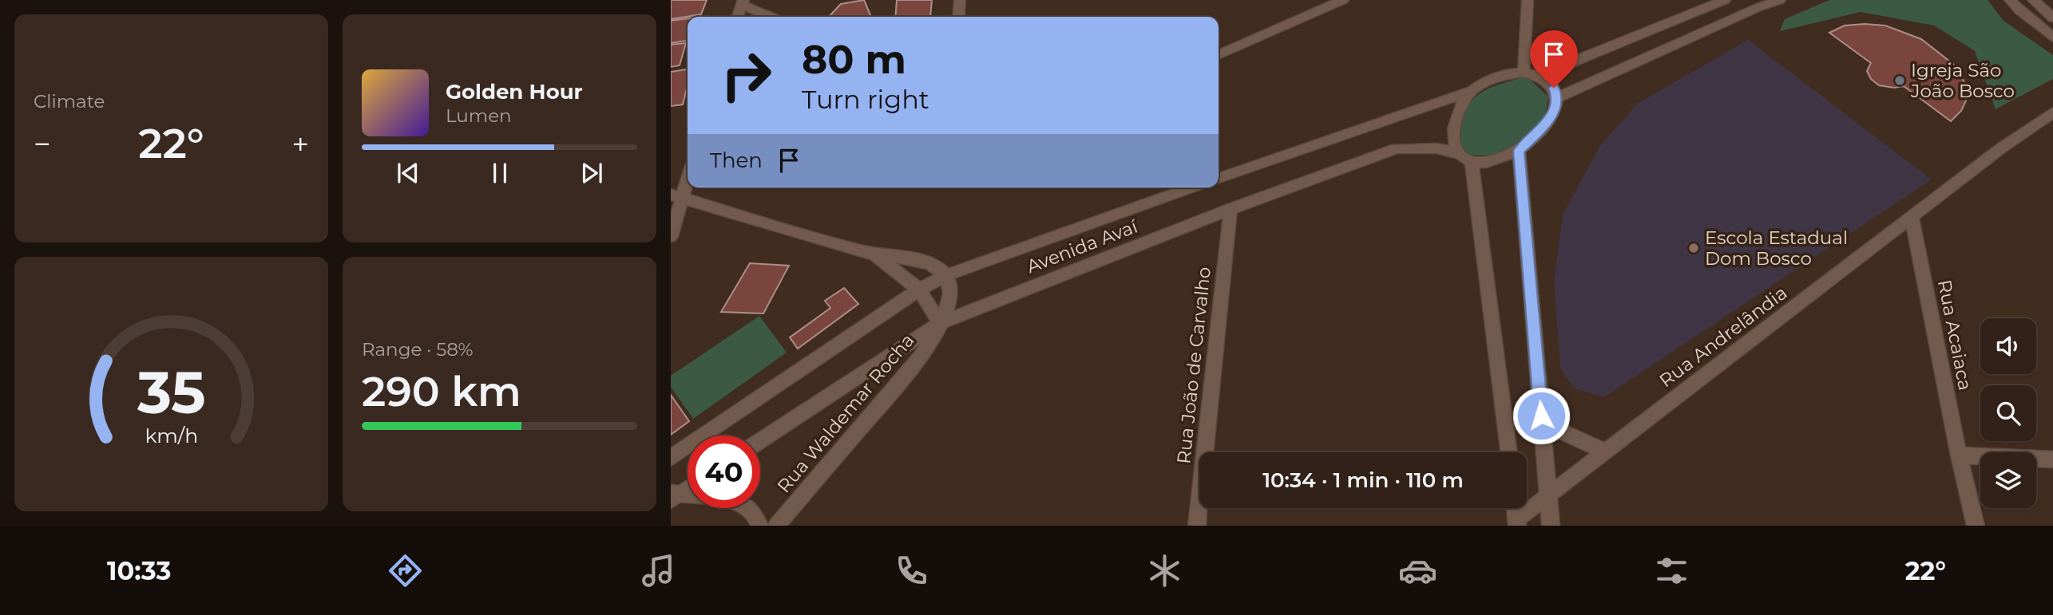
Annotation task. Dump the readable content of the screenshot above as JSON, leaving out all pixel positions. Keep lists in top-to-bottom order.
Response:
{
  "streets": {
    "street": [
      "Avenida Avaí",
      "Rua Acaiaca",
      "Rua Andrelândia",
      "Rua João de Carvalho",
      "Rua Waldemar Rocha"
    ]
  },
  "crossings": [
    ["Avenida Avaí", "Rua João de Carvalho"],
    ["Avenida Avaí", "Rua Waldemar Rocha"],
    ["Rua Acaiaca", "Rua Andrelândia"]
  ],
  "places": ["Igreja São João Bosco", "Escola Estadual Dom Bosco"],
  "page": {
    "tile": [
      "Climate",
      ["Range · 58%", "290 km"]
    ],
    "turn": ["80 m", "Turn right"],
    "song": ["Golden Hour", "Lumen"],
    "heat": ["−", "22°", "+"],
    "then": "Then",
    "limit": "40",
    "trip": "10:34 · 1 min · 110 m",
    "tabs": ["10:33", "22°"],
    "gauge": ["35", "km/h"]
  }
}
